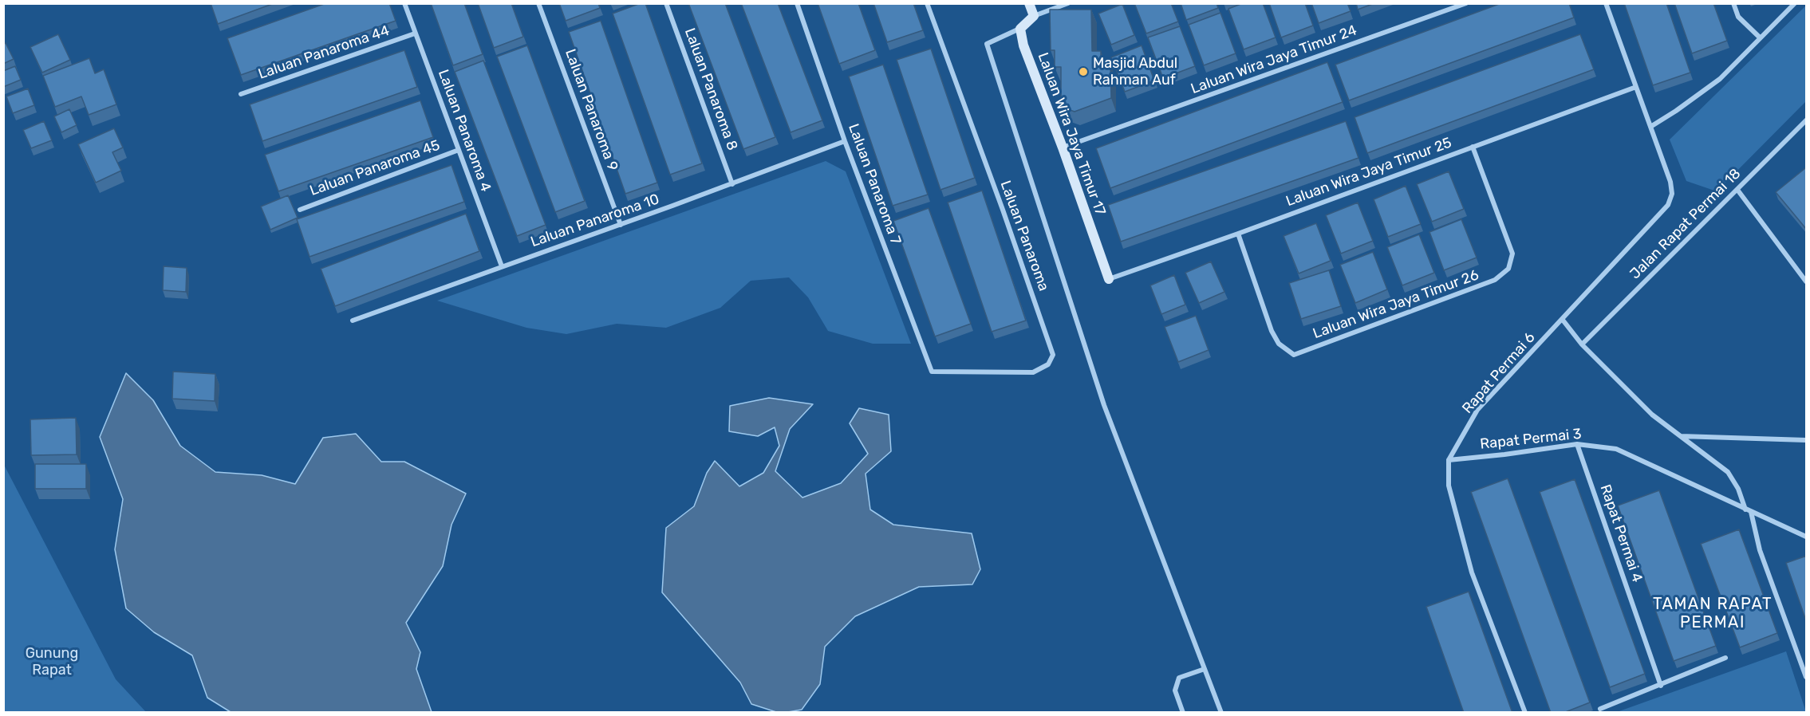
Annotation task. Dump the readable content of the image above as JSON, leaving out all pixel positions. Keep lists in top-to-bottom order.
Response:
{
  "streets": {
    "street": [
      "Laluan Panaroma 44",
      "Laluan Wira Jaya Timur 24",
      "Laluan Panaroma 8",
      "Laluan Panaroma 9",
      "Laluan Panaroma 4",
      "Laluan Wira Jaya Timur 17",
      "Laluan Panaroma 45",
      "Laluan Wira Jaya Timur 25",
      "Laluan Panaroma 7",
      "Laluan Panaroma 10",
      "Jalan Rapat Permai 18",
      "Laluan Panaroma",
      "Laluan Wira Jaya Timur 26",
      "Rapat Permai 6",
      "Rapat Permai 3",
      "Rapat Permai 4"
    ]
  },
  "crossings": [
    ["Laluan Panaroma 44", "Laluan Panaroma 4"],
    ["Laluan Wira Jaya Timur 24", "Laluan Wira Jaya Timur 17"],
    ["Laluan Panaroma 8", "Laluan Panaroma 10"],
    ["Laluan Panaroma 9", "Laluan Panaroma 10"],
    ["Laluan Panaroma 4", "Laluan Panaroma 45"],
    ["Laluan Panaroma 4", "Laluan Panaroma 10"],
    ["Laluan Wira Jaya Timur 17", "Laluan Wira Jaya Timur 25"],
    ["Laluan Wira Jaya Timur 25", "Laluan Wira Jaya Timur 26"],
    ["Laluan Panaroma 7", "Laluan Panaroma 10"],
    ["Laluan Panaroma 7", "Laluan Panaroma"],
    ["Rapat Permai 6", "Rapat Permai 3"],
    ["Rapat Permai 3", "Rapat Permai 4"]
  ],
  "districts": ["TAMAN RAPAT PERMAI"],
  "parks": ["Gunung Rapat"],
  "places": ["Masjid Abdul Rahman Auf"]
}
